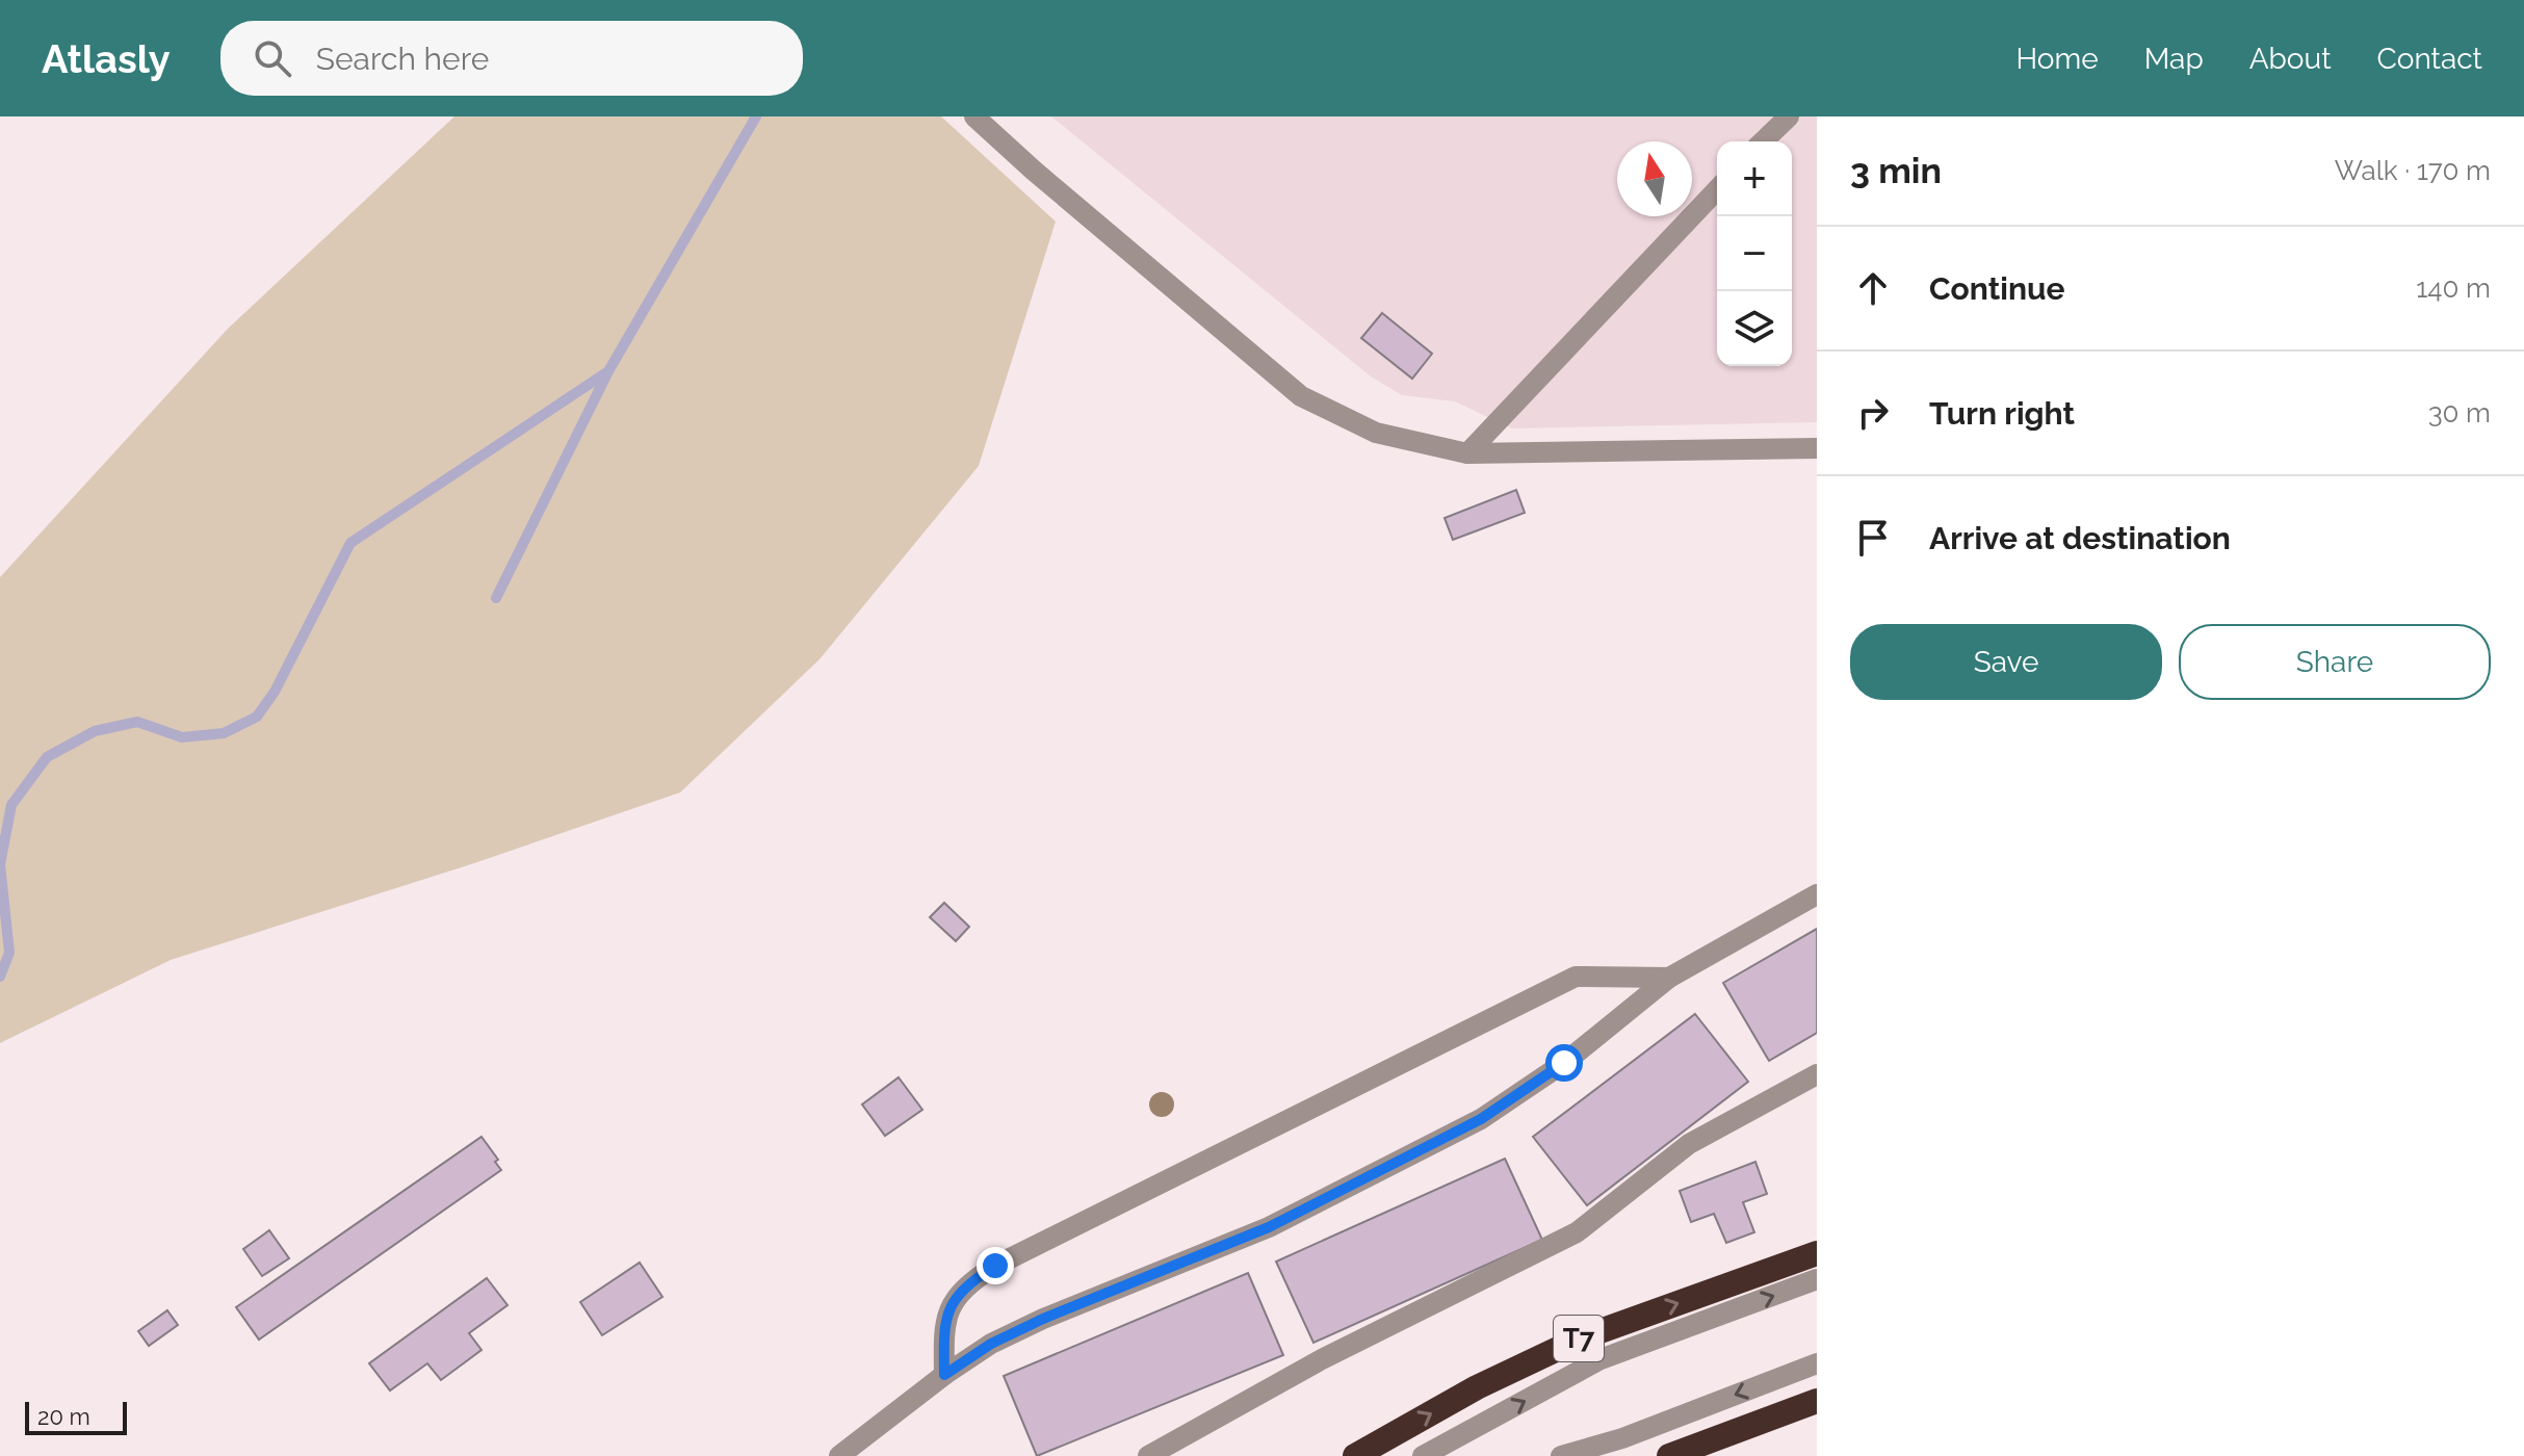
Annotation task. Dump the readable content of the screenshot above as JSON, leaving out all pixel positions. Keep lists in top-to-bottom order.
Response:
{
  "streets": {
    "highway": ["T7"]
  },
  "scale_bar": "20 m",
  "north": "top",
  "page": {
    "header": "Atlasly",
    "search": "Search here",
    "nav": [
      "Home",
      "Map",
      "About",
      "Contact"
    ],
    "heading": ["3 min", "Walk · 170 m"],
    "map_buttons": ["+", "−"],
    "list": [
      ["Continue", "140 m"],
      ["Turn right", "30 m"],
      "Arrive at destination"
    ],
    "buttons": ["Save", "Share"],
    "scale": "20 m"
  }
}
